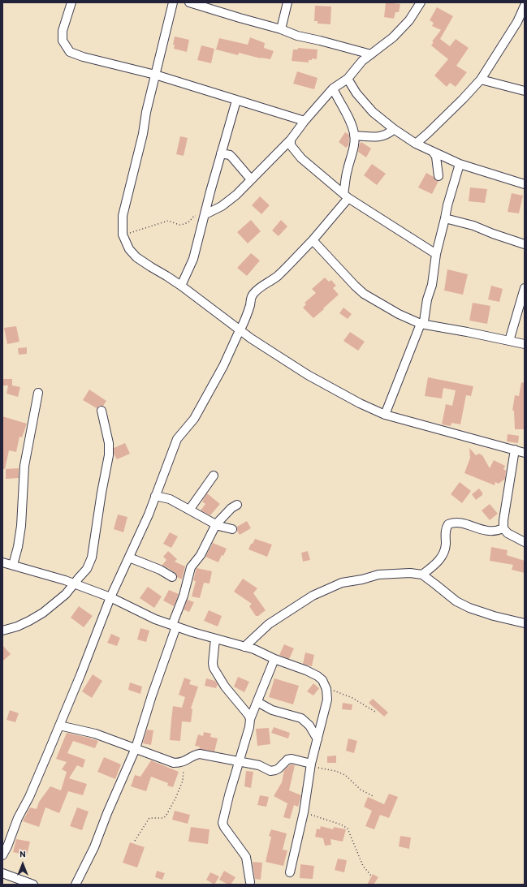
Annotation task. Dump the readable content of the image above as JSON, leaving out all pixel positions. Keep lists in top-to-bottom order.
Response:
{
  "north": "top"
}
